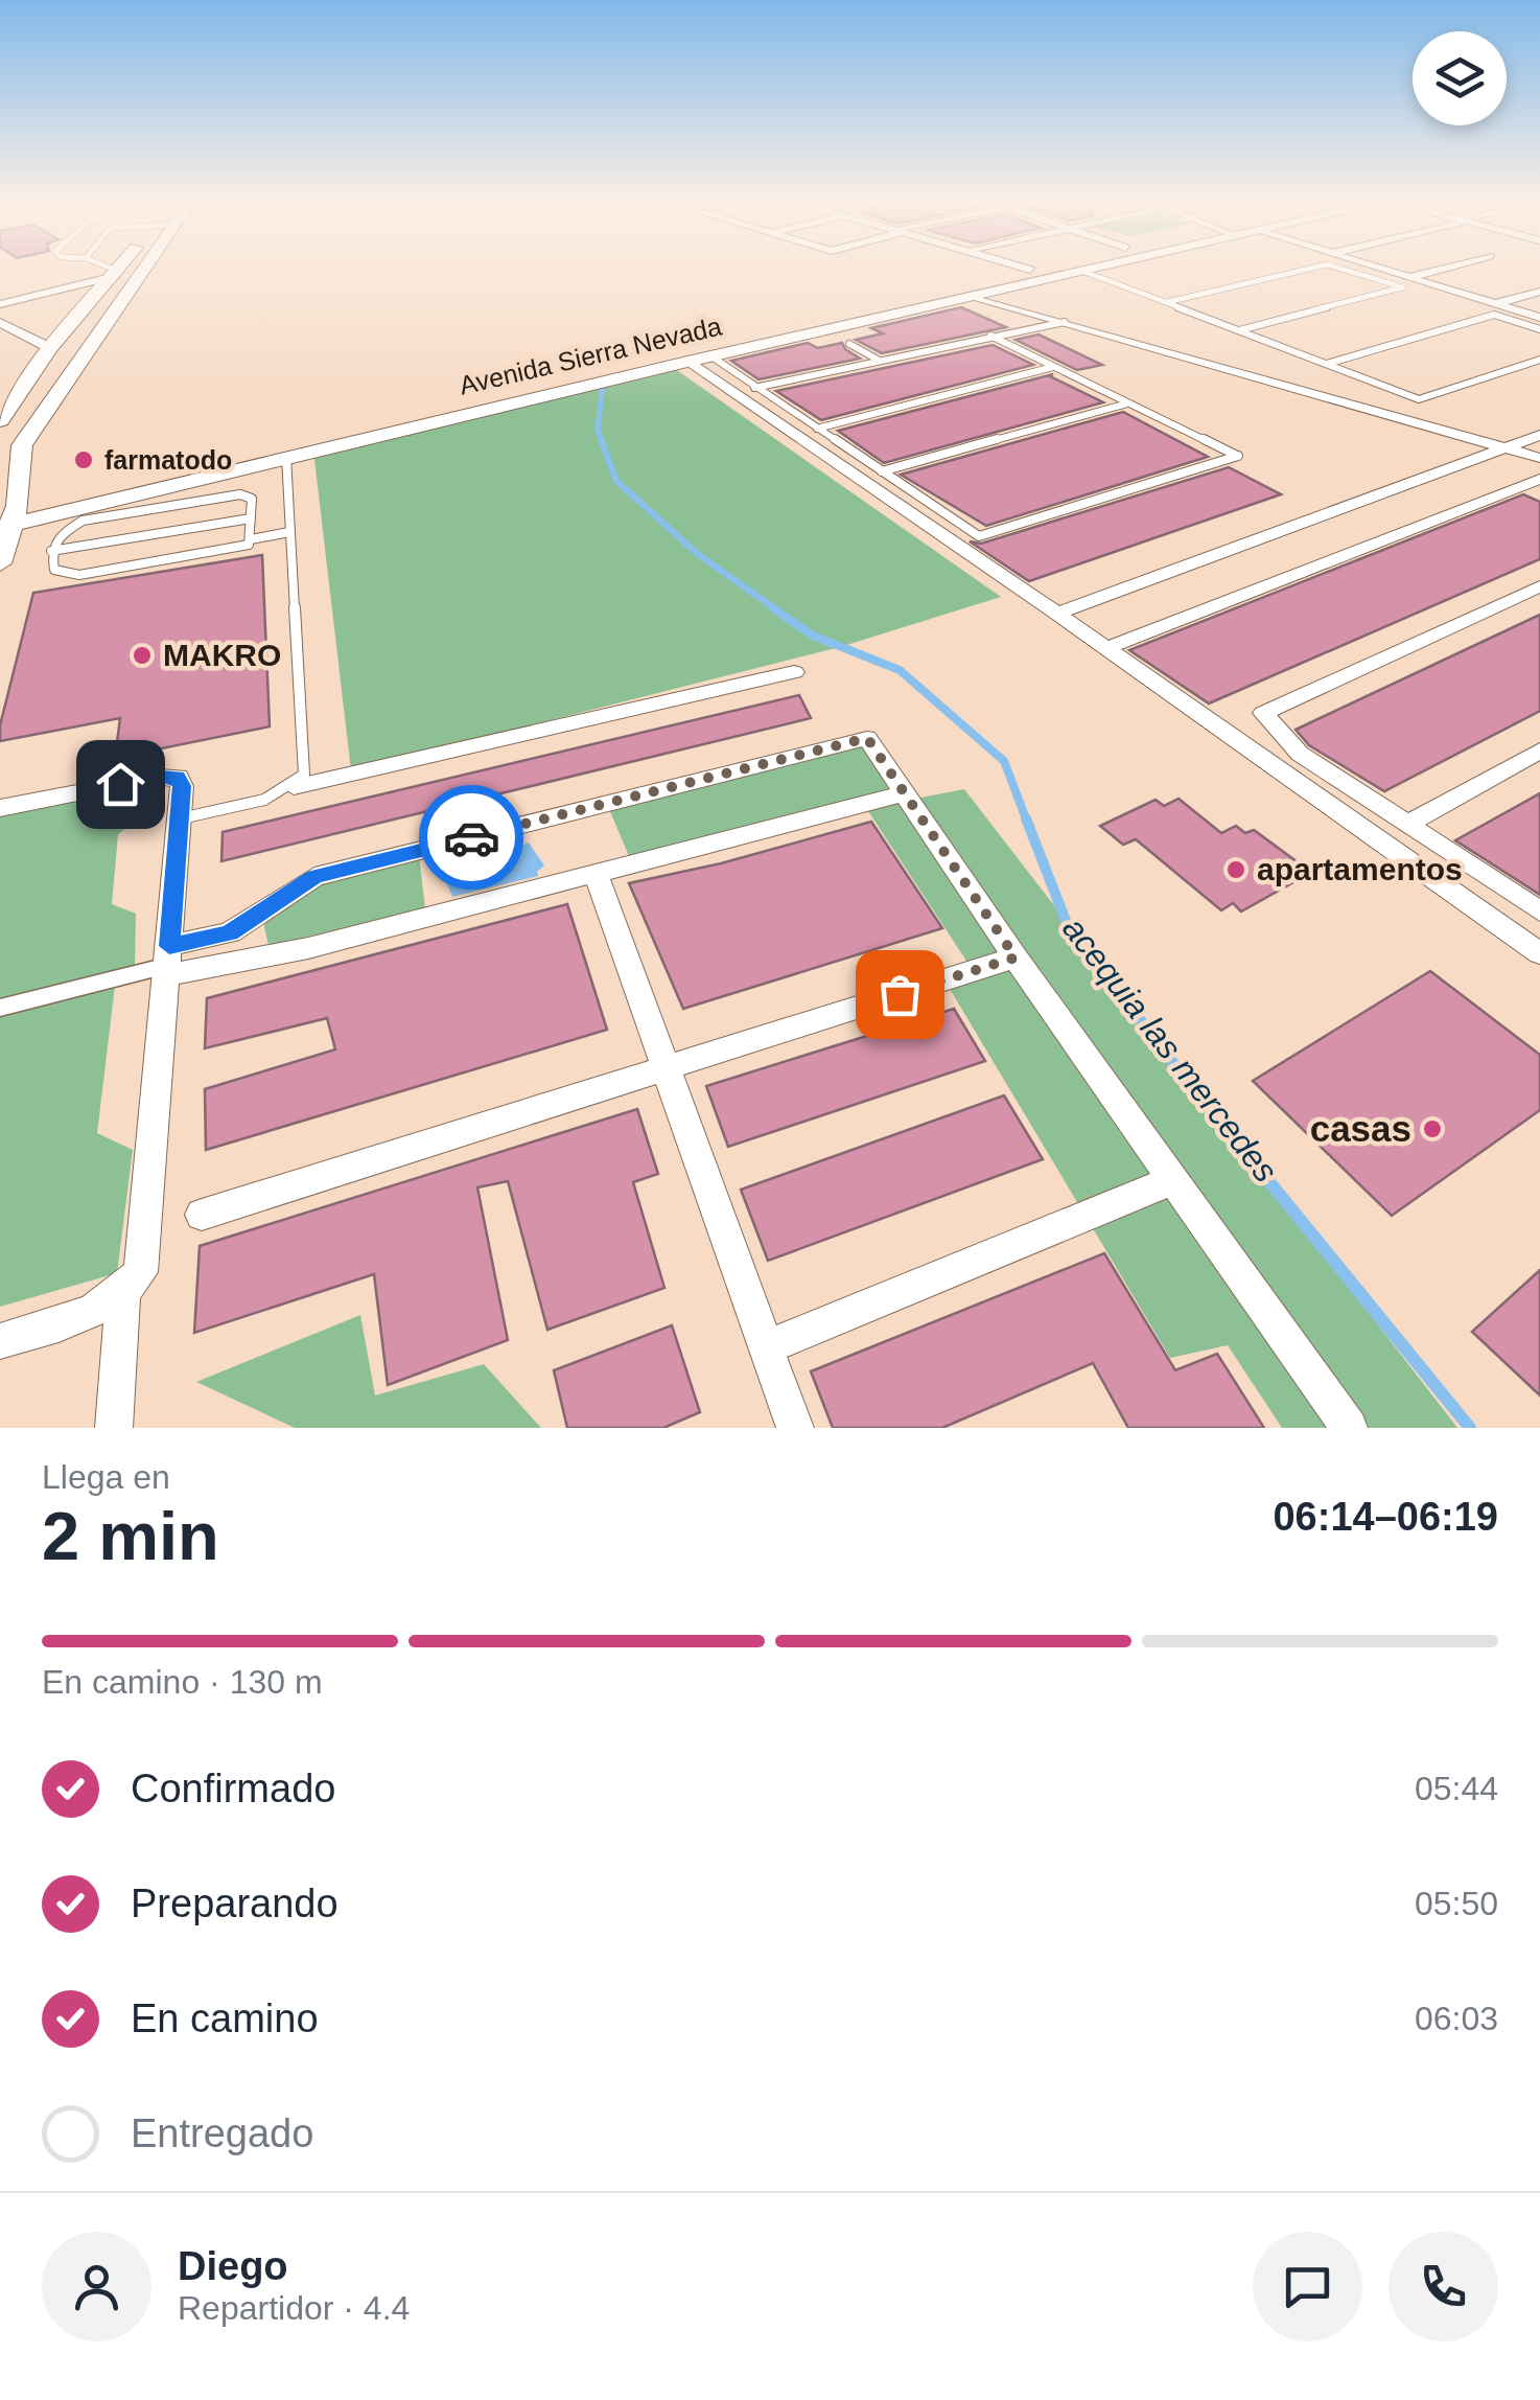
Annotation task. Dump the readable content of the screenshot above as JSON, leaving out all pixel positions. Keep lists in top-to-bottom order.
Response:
{
  "streets": {
    "main road": ["Avenida Sierra Nevada"]
  },
  "water": ["acequia las mercedes"],
  "places": [
    "farmatodo",
    "MAKRO",
    "apartamentos",
    "casas"
  ],
  "page": {
    "heading": ["2 min", "Llega en", "06:14–06:19"],
    "panel": ["Diego", "Repartidor · 4.4"],
    "bar": "En camino · 130 m",
    "list": [
      ["Confirmado", "05:44"],
      ["Preparando", "05:50"],
      ["En camino", "06:03"],
      "Entregado"
    ]
  }
}
